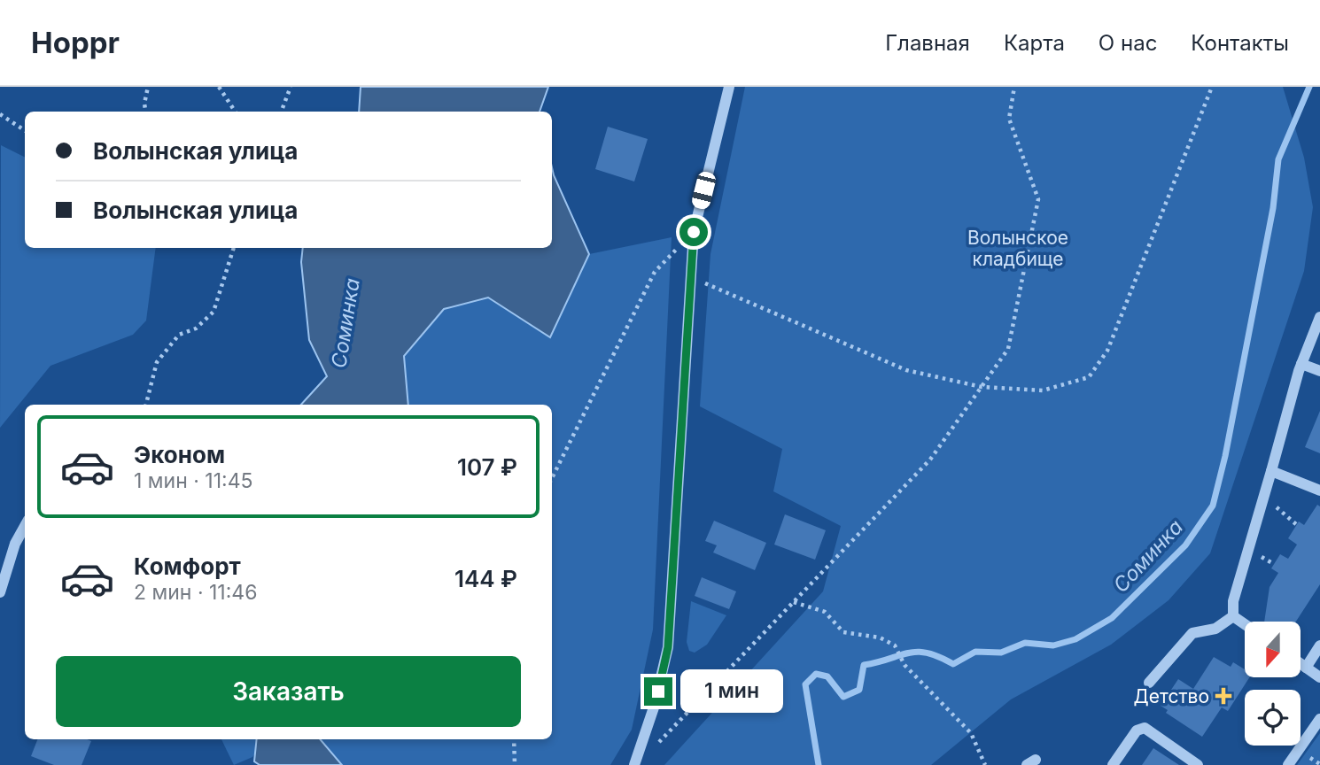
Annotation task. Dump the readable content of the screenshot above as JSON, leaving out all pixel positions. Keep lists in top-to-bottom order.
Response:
{
  "water": ["Соминка"],
  "parks": ["Волынское кладбище"],
  "places": {
    "health": ["Детство"]
  },
  "north": "bottom",
  "page": {
    "header": "Hoppr",
    "nav": [
      "Главная",
      "Карта",
      "О нас",
      "Контакты"
    ],
    "banner": ["Волынская улица", "Волынская улица"],
    "list": [
      {
        "name": "Эконом",
        "note": "1 мин · 11:45",
        "value": "107 ₽"
      },
      {
        "name": "Комфорт",
        "note": "2 мин · 11:46",
        "value": "144 ₽"
      }
    ],
    "buttons": "Заказать",
    "bubble": "1 мин"
  }
}
